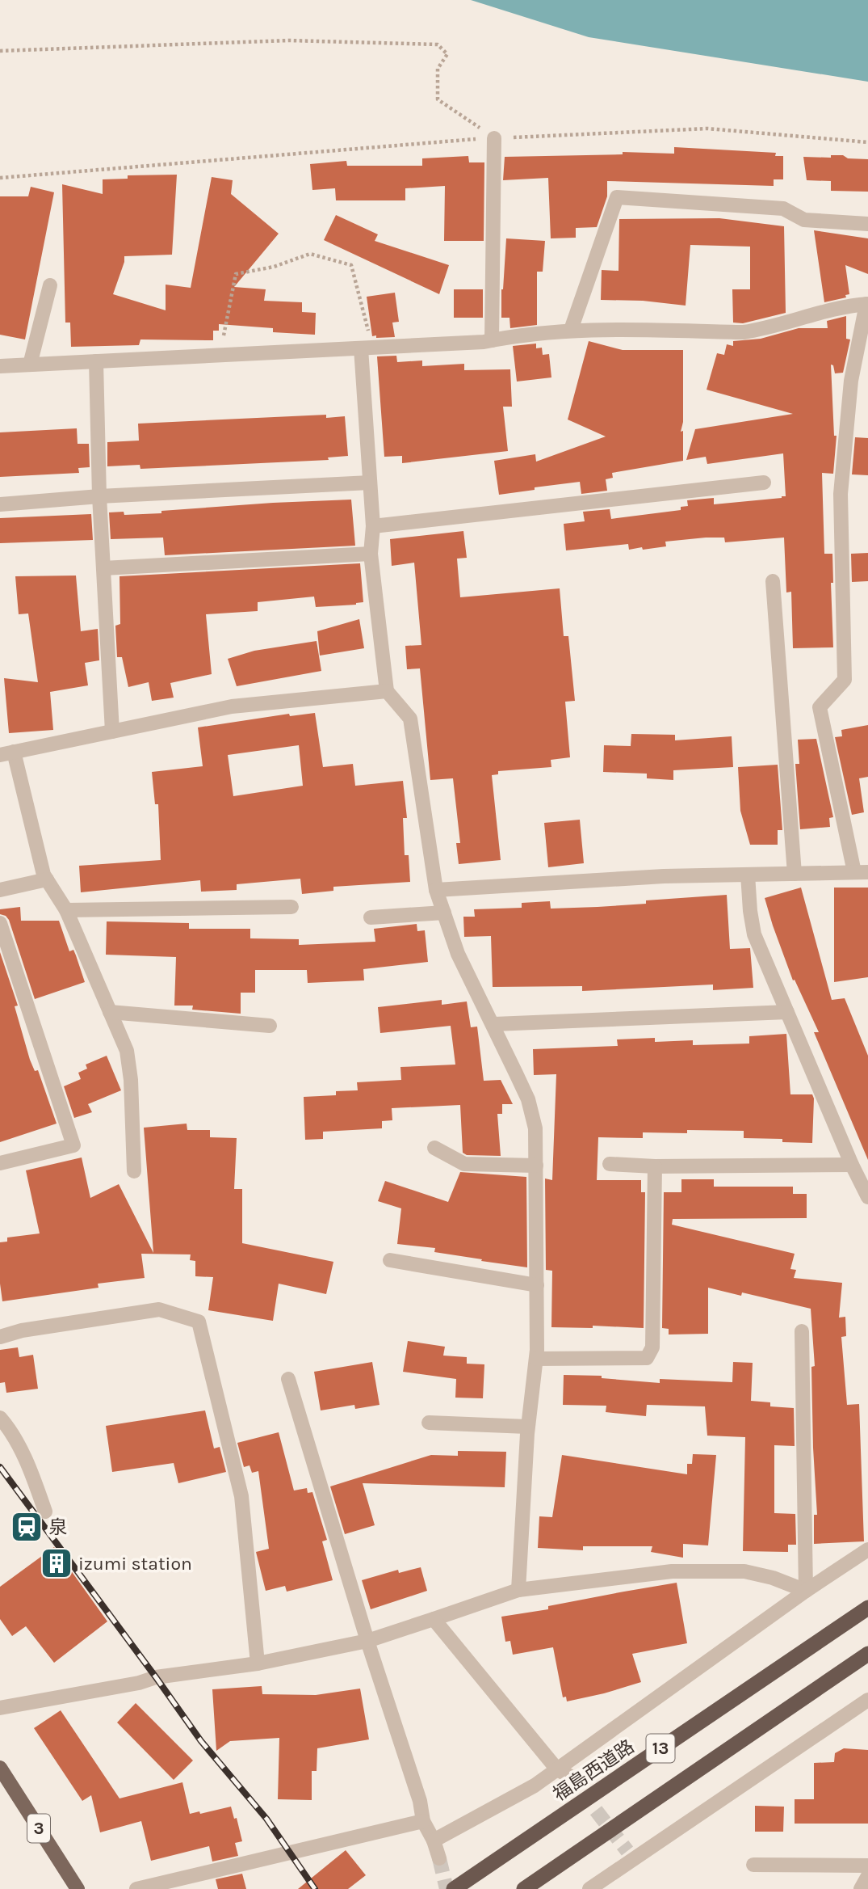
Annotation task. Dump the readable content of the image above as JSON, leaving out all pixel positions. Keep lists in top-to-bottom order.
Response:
{
  "streets": {
    "highway": ["13", "福島西道路"],
    "main road": ["3"]
  },
  "places": {
    "station": ["泉"],
    "building": ["izumi station"]
  }
}
